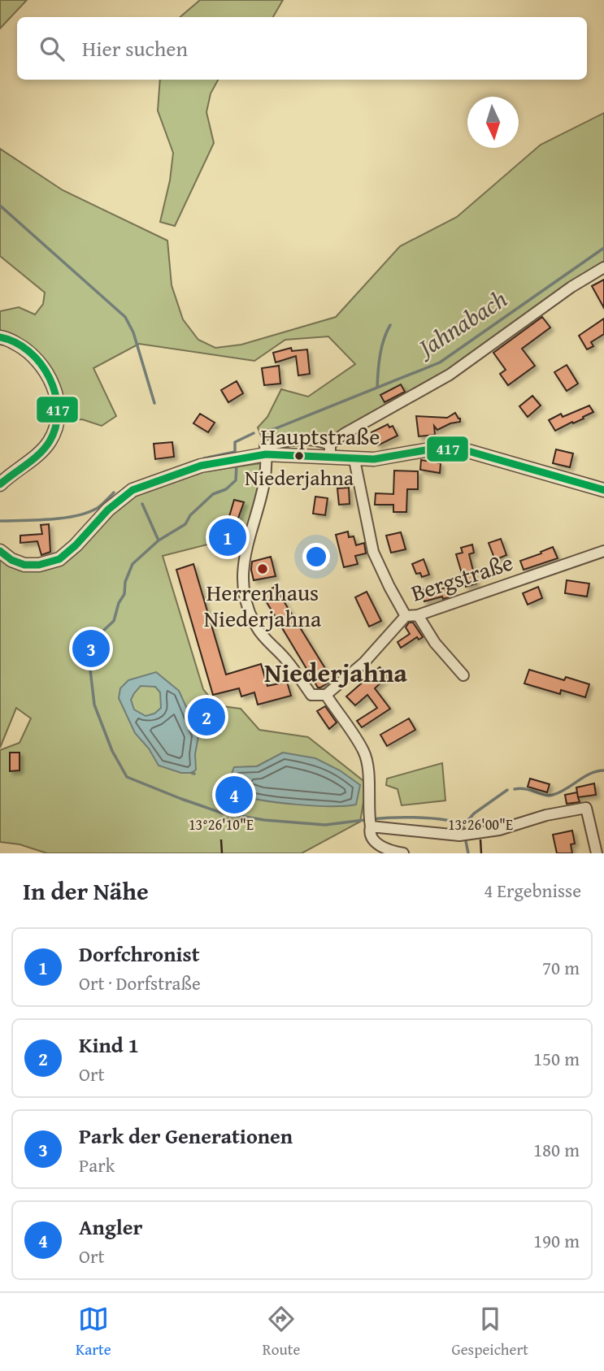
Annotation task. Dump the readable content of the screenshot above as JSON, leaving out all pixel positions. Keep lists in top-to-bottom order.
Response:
{
  "streets": {
    "street": ["Hauptstraße", "Bergstraße"]
  },
  "districts": ["Niederjahna"],
  "water": ["Jahnabach"],
  "places": ["Niederjahna", "Herrenhaus Niederjahna"],
  "lines": ["transit line 417"],
  "north": "bottom",
  "page": {
    "search": "Hier suchen",
    "pins": [
      "1",
      "3",
      "2",
      "4"
    ],
    "heading": ["In der Nähe", "4 Ergebnisse"],
    "list": [
      {
        "mark": "1",
        "name": "Dorfchronist",
        "note": "Ort · Dorfstraße",
        "value": "70 m"
      },
      {
        "mark": "2",
        "name": "Kind 1",
        "note": "Ort",
        "value": "150 m"
      },
      {
        "mark": "3",
        "name": "Park der Generationen",
        "note": "Park",
        "value": "180 m"
      },
      {
        "mark": "4",
        "name": "Angler",
        "note": "Ort",
        "value": "190 m"
      }
    ],
    "nav": ["Karte", "Route", "Gespeichert"]
  },
  "coordinates": ["13°26'10\"E", "13°26'00\"E"]
}
